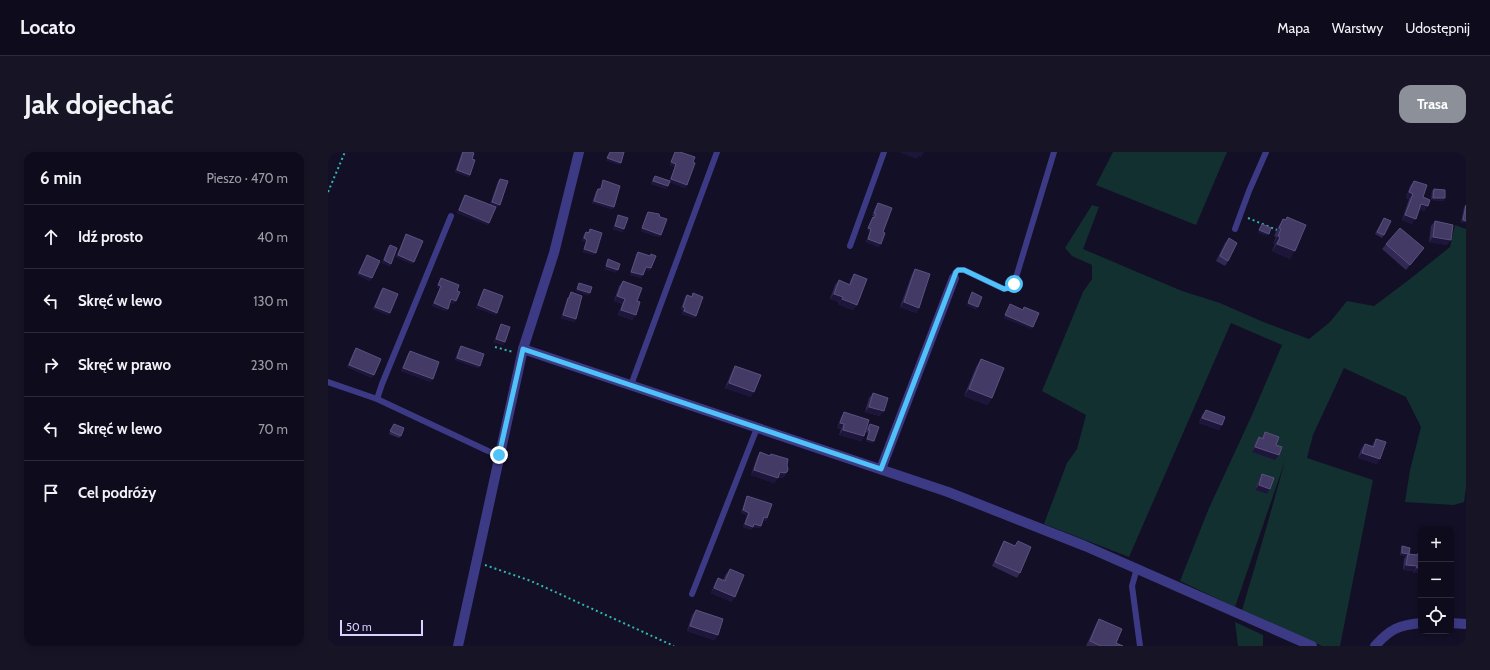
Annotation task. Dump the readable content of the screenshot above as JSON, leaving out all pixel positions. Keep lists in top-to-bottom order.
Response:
{
  "scale_bar": "50 m",
  "page": {
    "header": "Locato",
    "nav": ["Mapa", "Warstwy", "Udostępnij"],
    "buttons": "Trasa",
    "title": "Jak dojechać",
    "heading": ["6 min", "Pieszo · 470 m"],
    "list": [
      ["Idź prosto", "40 m"],
      ["Skręć w lewo", "130 m"],
      ["Skręć w prawo", "230 m"],
      ["Skręć w lewo", "70 m"],
      "Cel podróży"
    ],
    "map_buttons": ["+", "−"],
    "scale": "50 m"
  }
}
